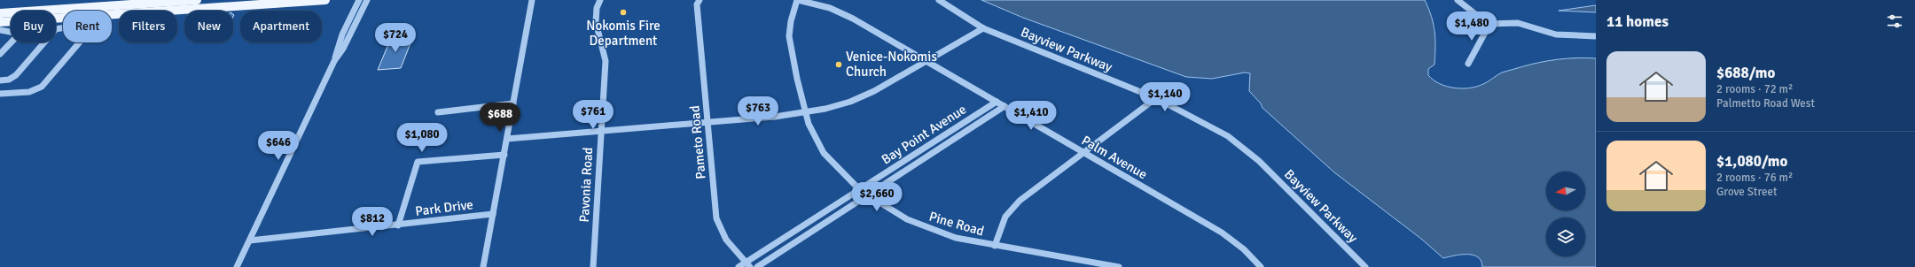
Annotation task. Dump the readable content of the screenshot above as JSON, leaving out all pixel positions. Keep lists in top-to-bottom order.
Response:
{
  "streets": {
    "street": [
      "Bayview Parkway",
      "Bay Point Avenue",
      "Pameto Road",
      "Palm Avenue",
      "Pavonia Road",
      "Park Drive",
      "Pine Road"
    ]
  },
  "crossings": [
    ["Bay Point Avenue", "Pameto Road"],
    ["Bay Point Avenue", "Palm Avenue"],
    ["Bay Point Avenue", "Pine Road"],
    ["Palm Avenue", "Pine Road"]
  ],
  "places": ["Nokomis Fire Department", "Venice-Nokomis Church"],
  "north": "left",
  "page": {
    "heading": "11 homes",
    "chip": [
      "Buy",
      "Rent",
      "Filters",
      "New",
      "Apartment"
    ],
    "price": [
      "$1,480",
      "$724",
      "$1,140",
      "$763",
      "$761",
      "$1,410",
      "$688",
      "$1,080",
      "$646",
      "$2,660",
      "$812"
    ],
    "list": [
      {
        "name": "$688/mo",
        "note": "2 rooms · 72 m² · Palmetto Road West"
      },
      {
        "name": "$1,080/mo",
        "note": "2 rooms · 76 m² · Grove Street"
      }
    ]
  }
}
